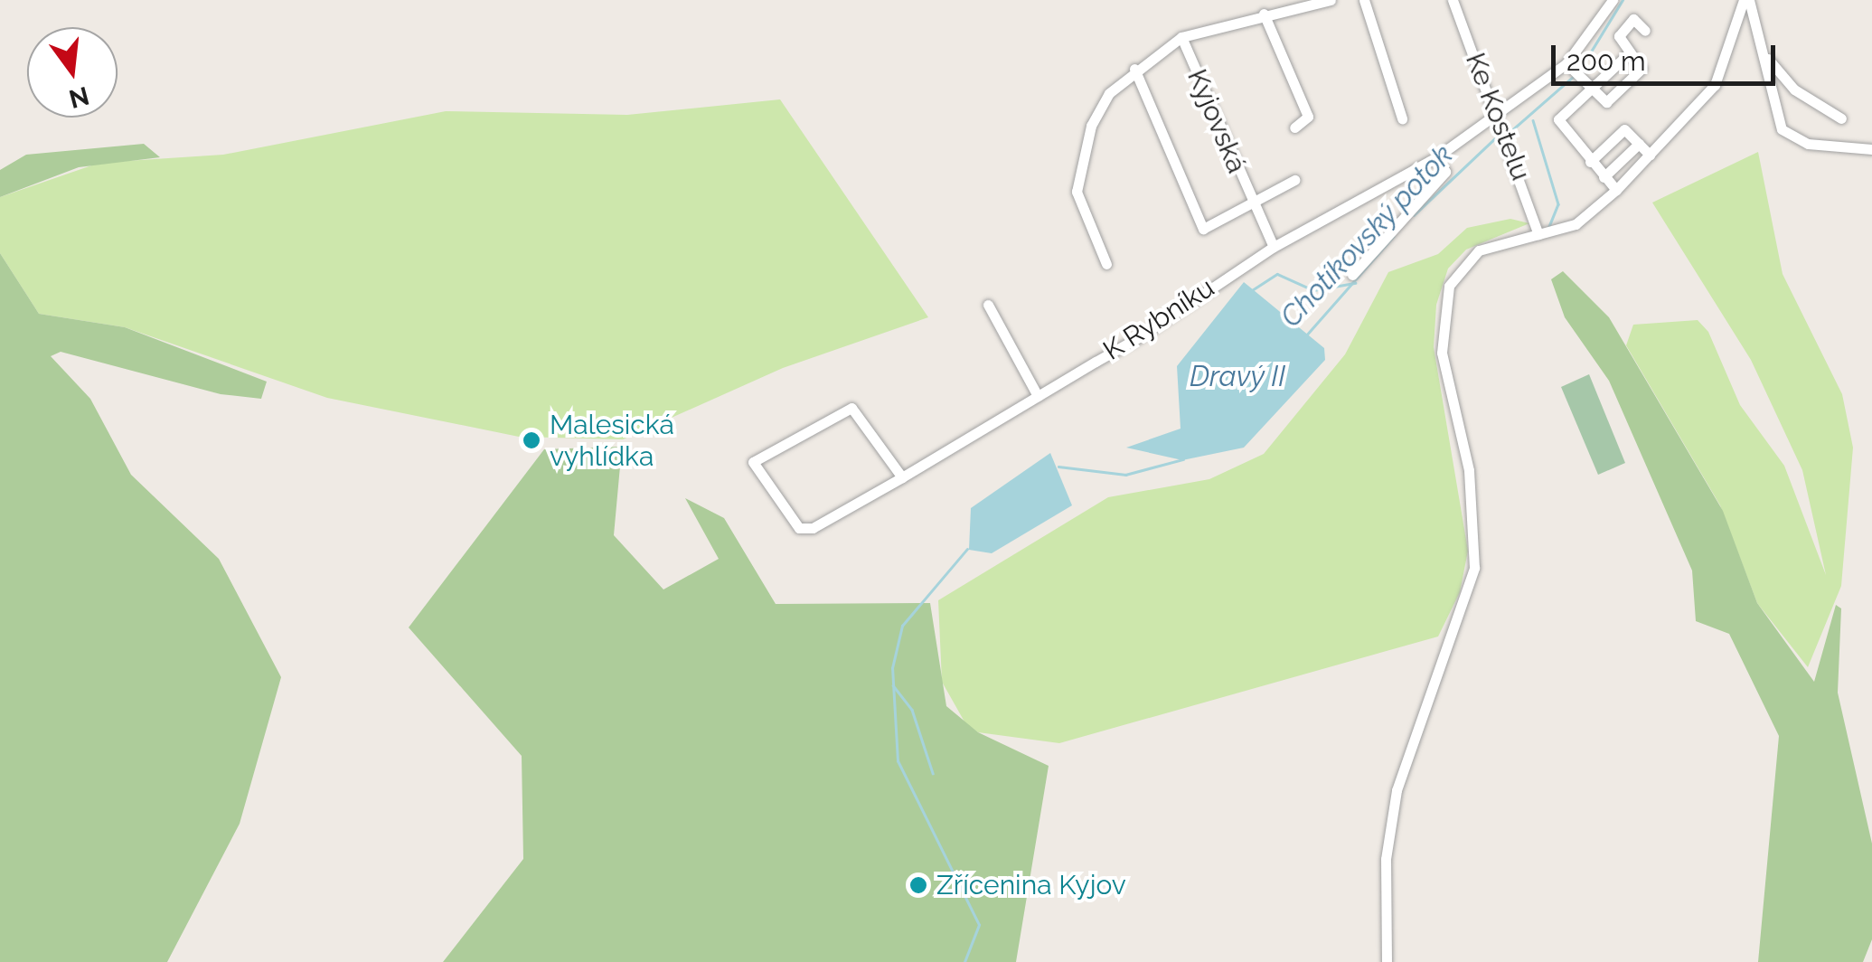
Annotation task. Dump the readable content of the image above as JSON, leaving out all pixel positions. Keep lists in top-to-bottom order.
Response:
{
  "streets": {
    "street": ["Ke Kostelu", "Kyjovská", "K Rybníku"]
  },
  "crossings": [
    ["Ke Kostelu", "K Rybníku"],
    ["Kyjovská", "K Rybníku"]
  ],
  "water": ["Chotíkovský potok", "Dravý II"],
  "places": ["Malesická vyhlídka", "Zřícenina Kyjov"],
  "scale_bar": "200 m",
  "north": "bottom"
}
